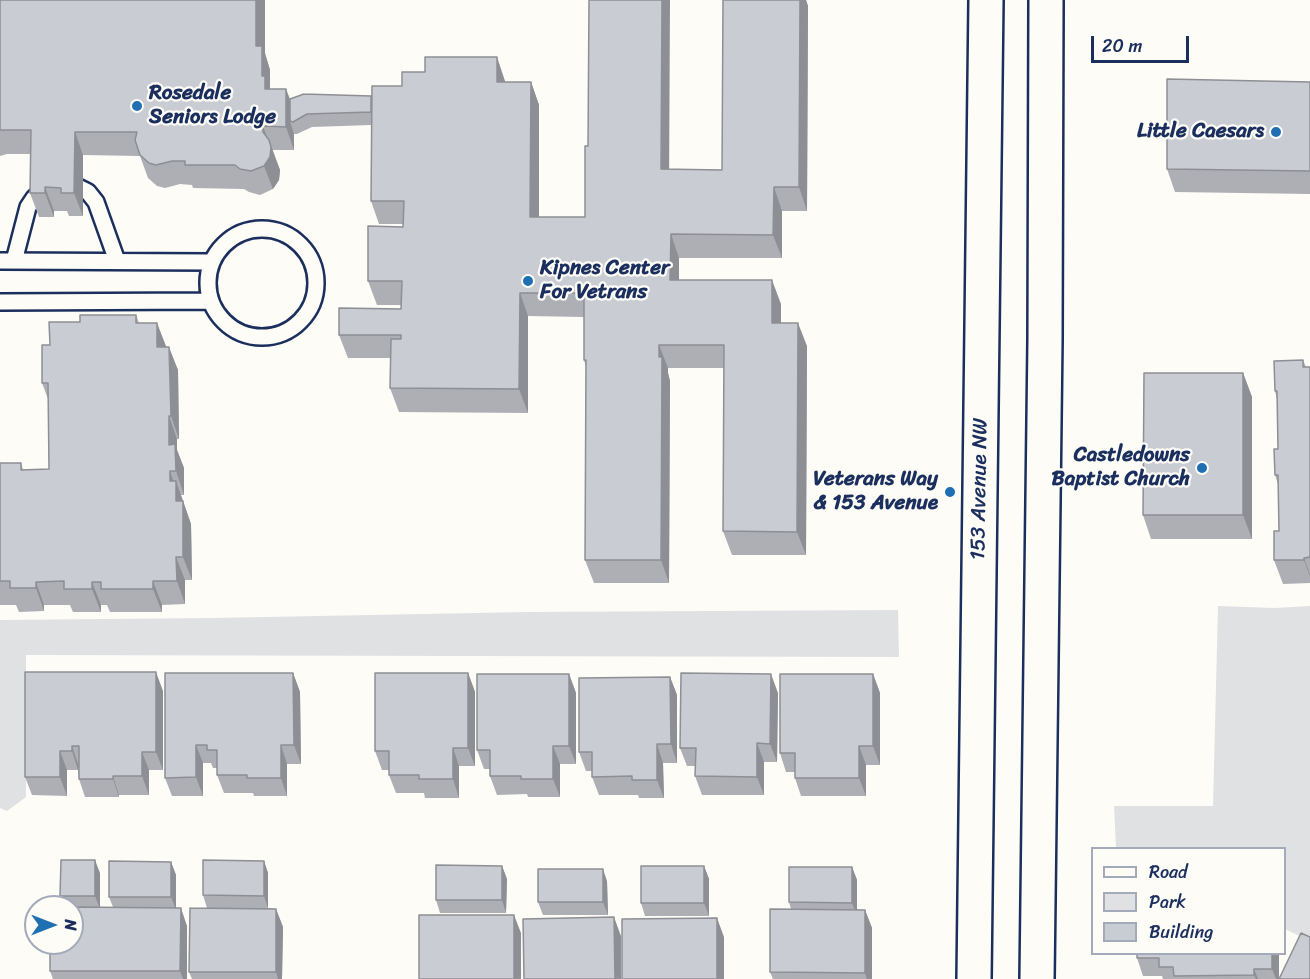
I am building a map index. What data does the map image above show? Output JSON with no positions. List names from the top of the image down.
{
  "streets": {
    "main road": ["153 Avenue NW"]
  },
  "places": [
    "Rosedale Seniors Lodge",
    "Little Caesars",
    "Kipnes Center For Vetrans",
    "Castledowns Baptist Church",
    "Veterans Way & 153 Avenue"
  ],
  "legend": ["Road", "Park", "Building"],
  "scale_bar": "20 m",
  "north": "right"
}
